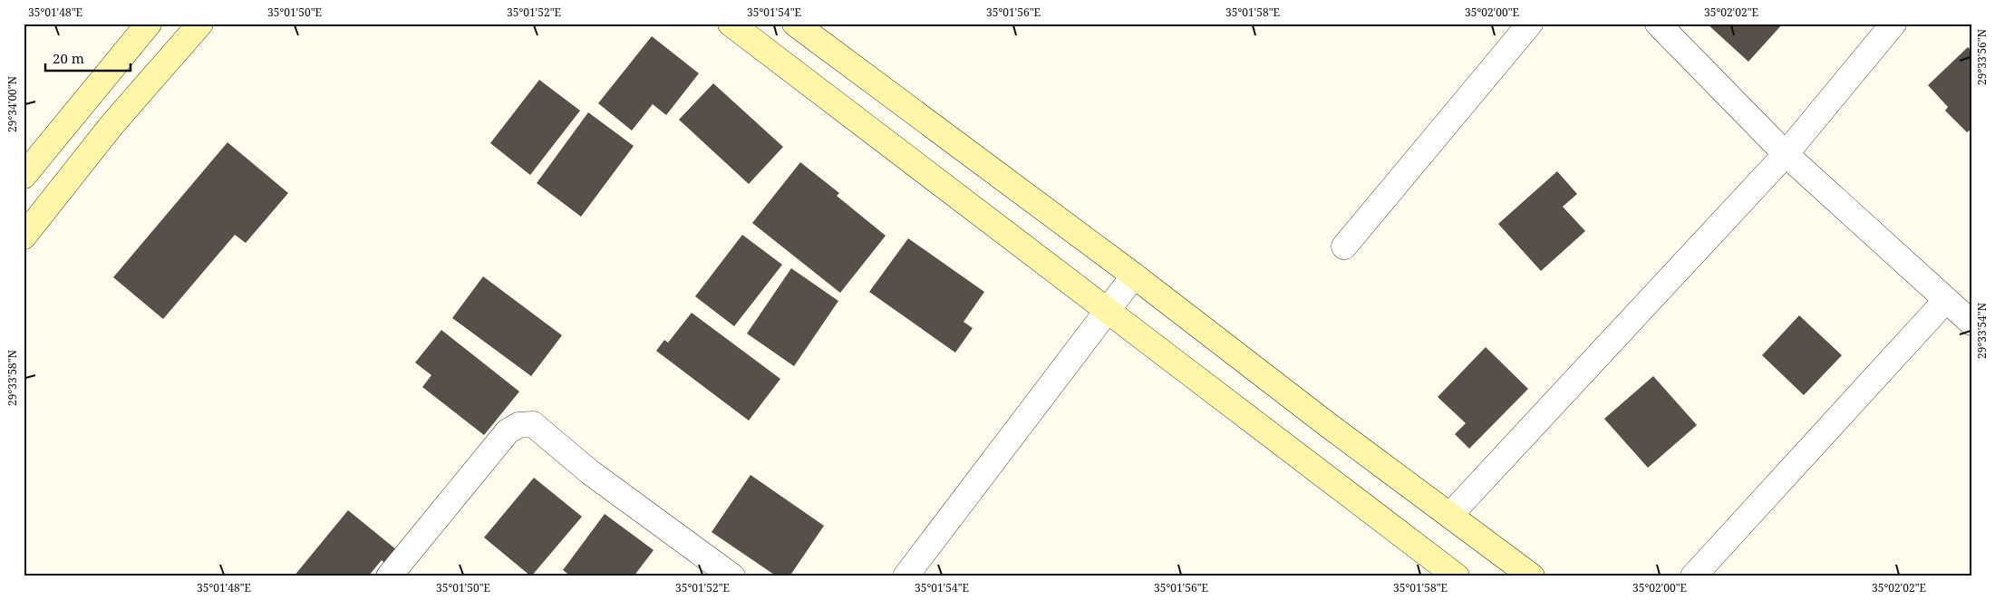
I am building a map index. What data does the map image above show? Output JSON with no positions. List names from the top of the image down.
{
  "scale_bar": "20 m",
  "coordinates": [
    "35°01'48\"E",
    "35°01'50\"E",
    "35°01'52\"E",
    "35°01'54\"E",
    "35°01'56\"E",
    "35°01'58\"E",
    "35°02'00\"E",
    "35°02'02\"E",
    "29°33'56\"N",
    "29°34'00\"N",
    "29°33'54\"N",
    "29°33'58\"N"
  ]
}
